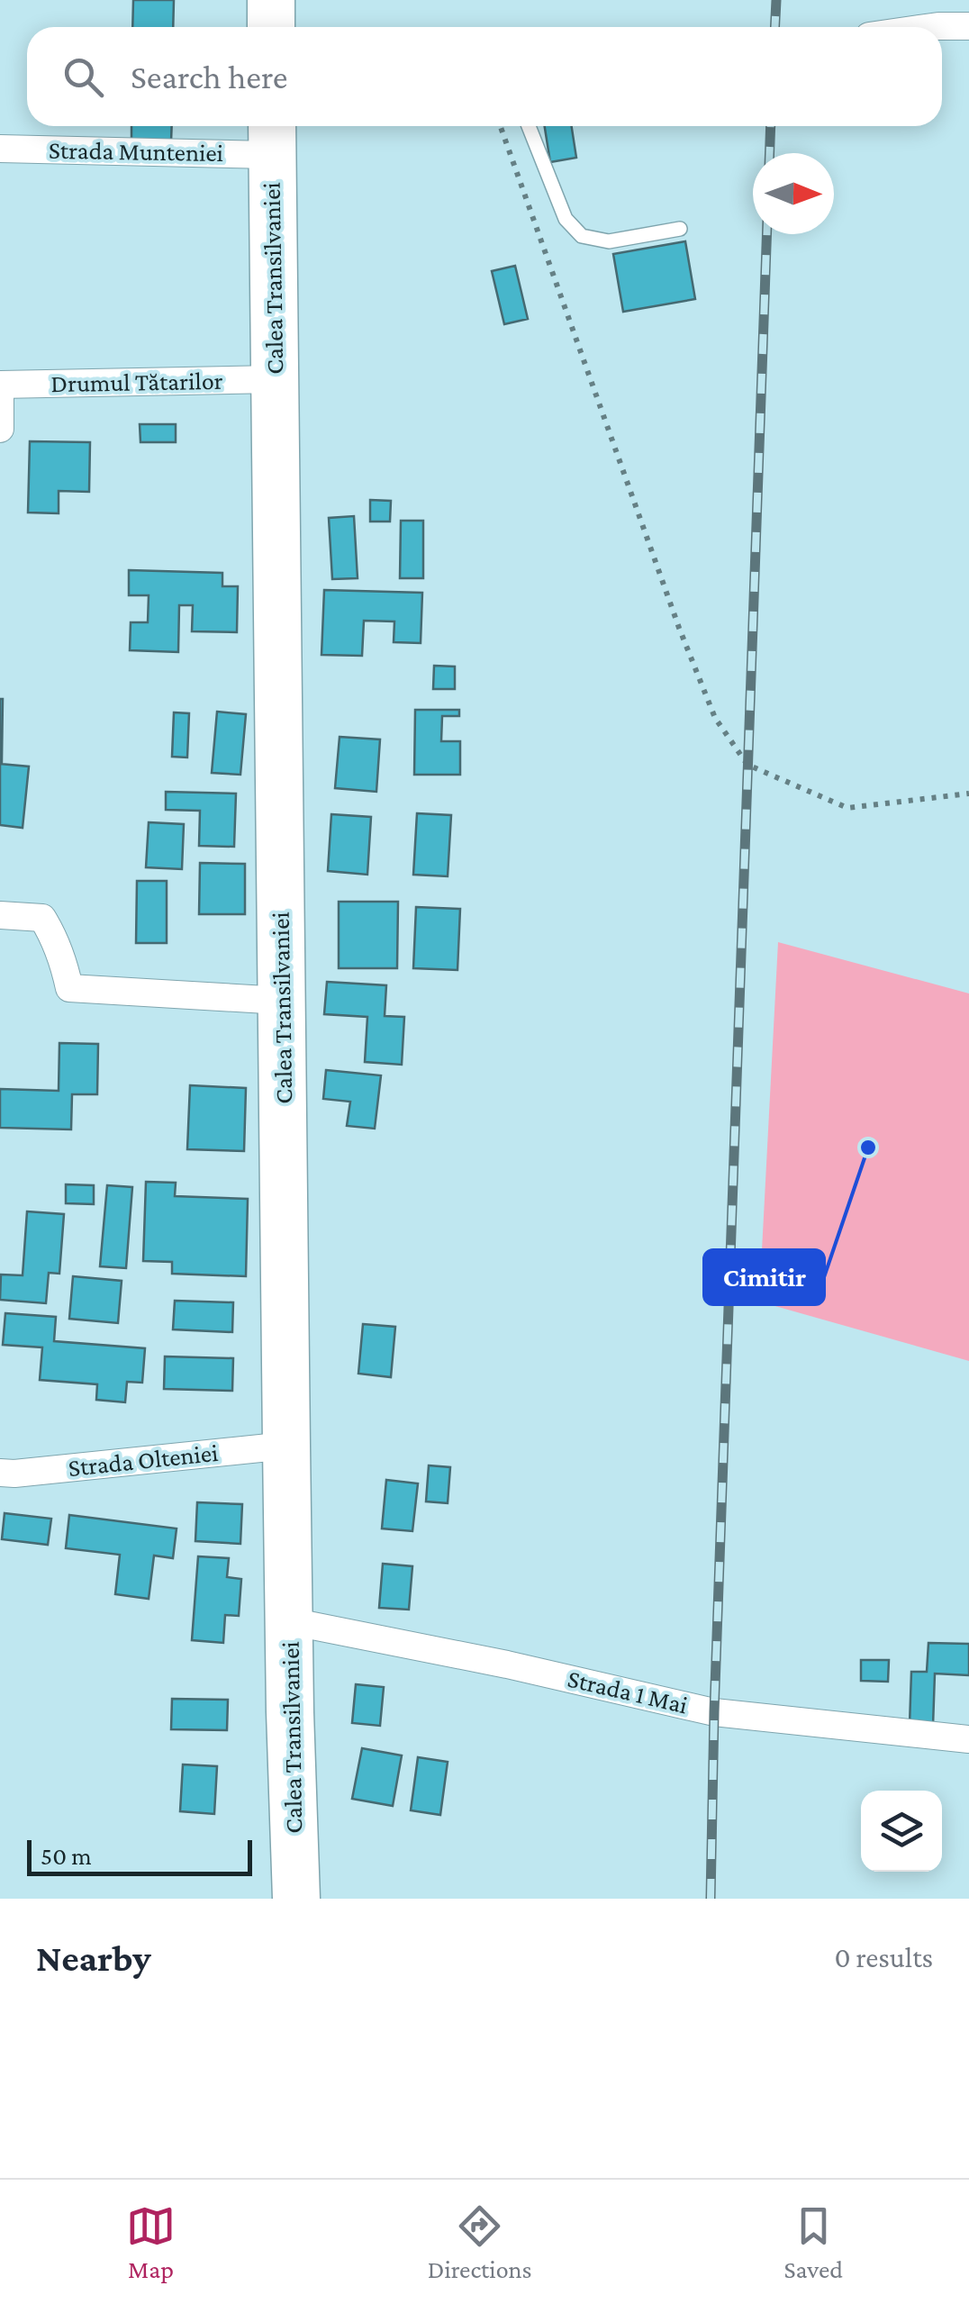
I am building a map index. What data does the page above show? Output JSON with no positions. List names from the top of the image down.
{
  "streets": {
    "highway": ["Calea Transilvaniei"],
    "street": [
      "Strada Munteniei",
      "Drumul Tătarilor",
      "Strada Olteniei",
      "Strada 1 Mai"
    ]
  },
  "crossings": [
    ["Strada Munteniei", "Calea Transilvaniei"],
    ["Calea Transilvaniei", "Drumul Tătarilor"],
    ["Calea Transilvaniei", "Strada Olteniei"],
    ["Calea Transilvaniei", "Strada 1 Mai"]
  ],
  "places": ["Cimitir"],
  "scale_bar": "50 m",
  "north": "right",
  "page": {
    "search": "Search here",
    "scale": "50 m",
    "heading": ["Nearby", "0 results"],
    "nav": ["Map", "Directions", "Saved"]
  }
}
